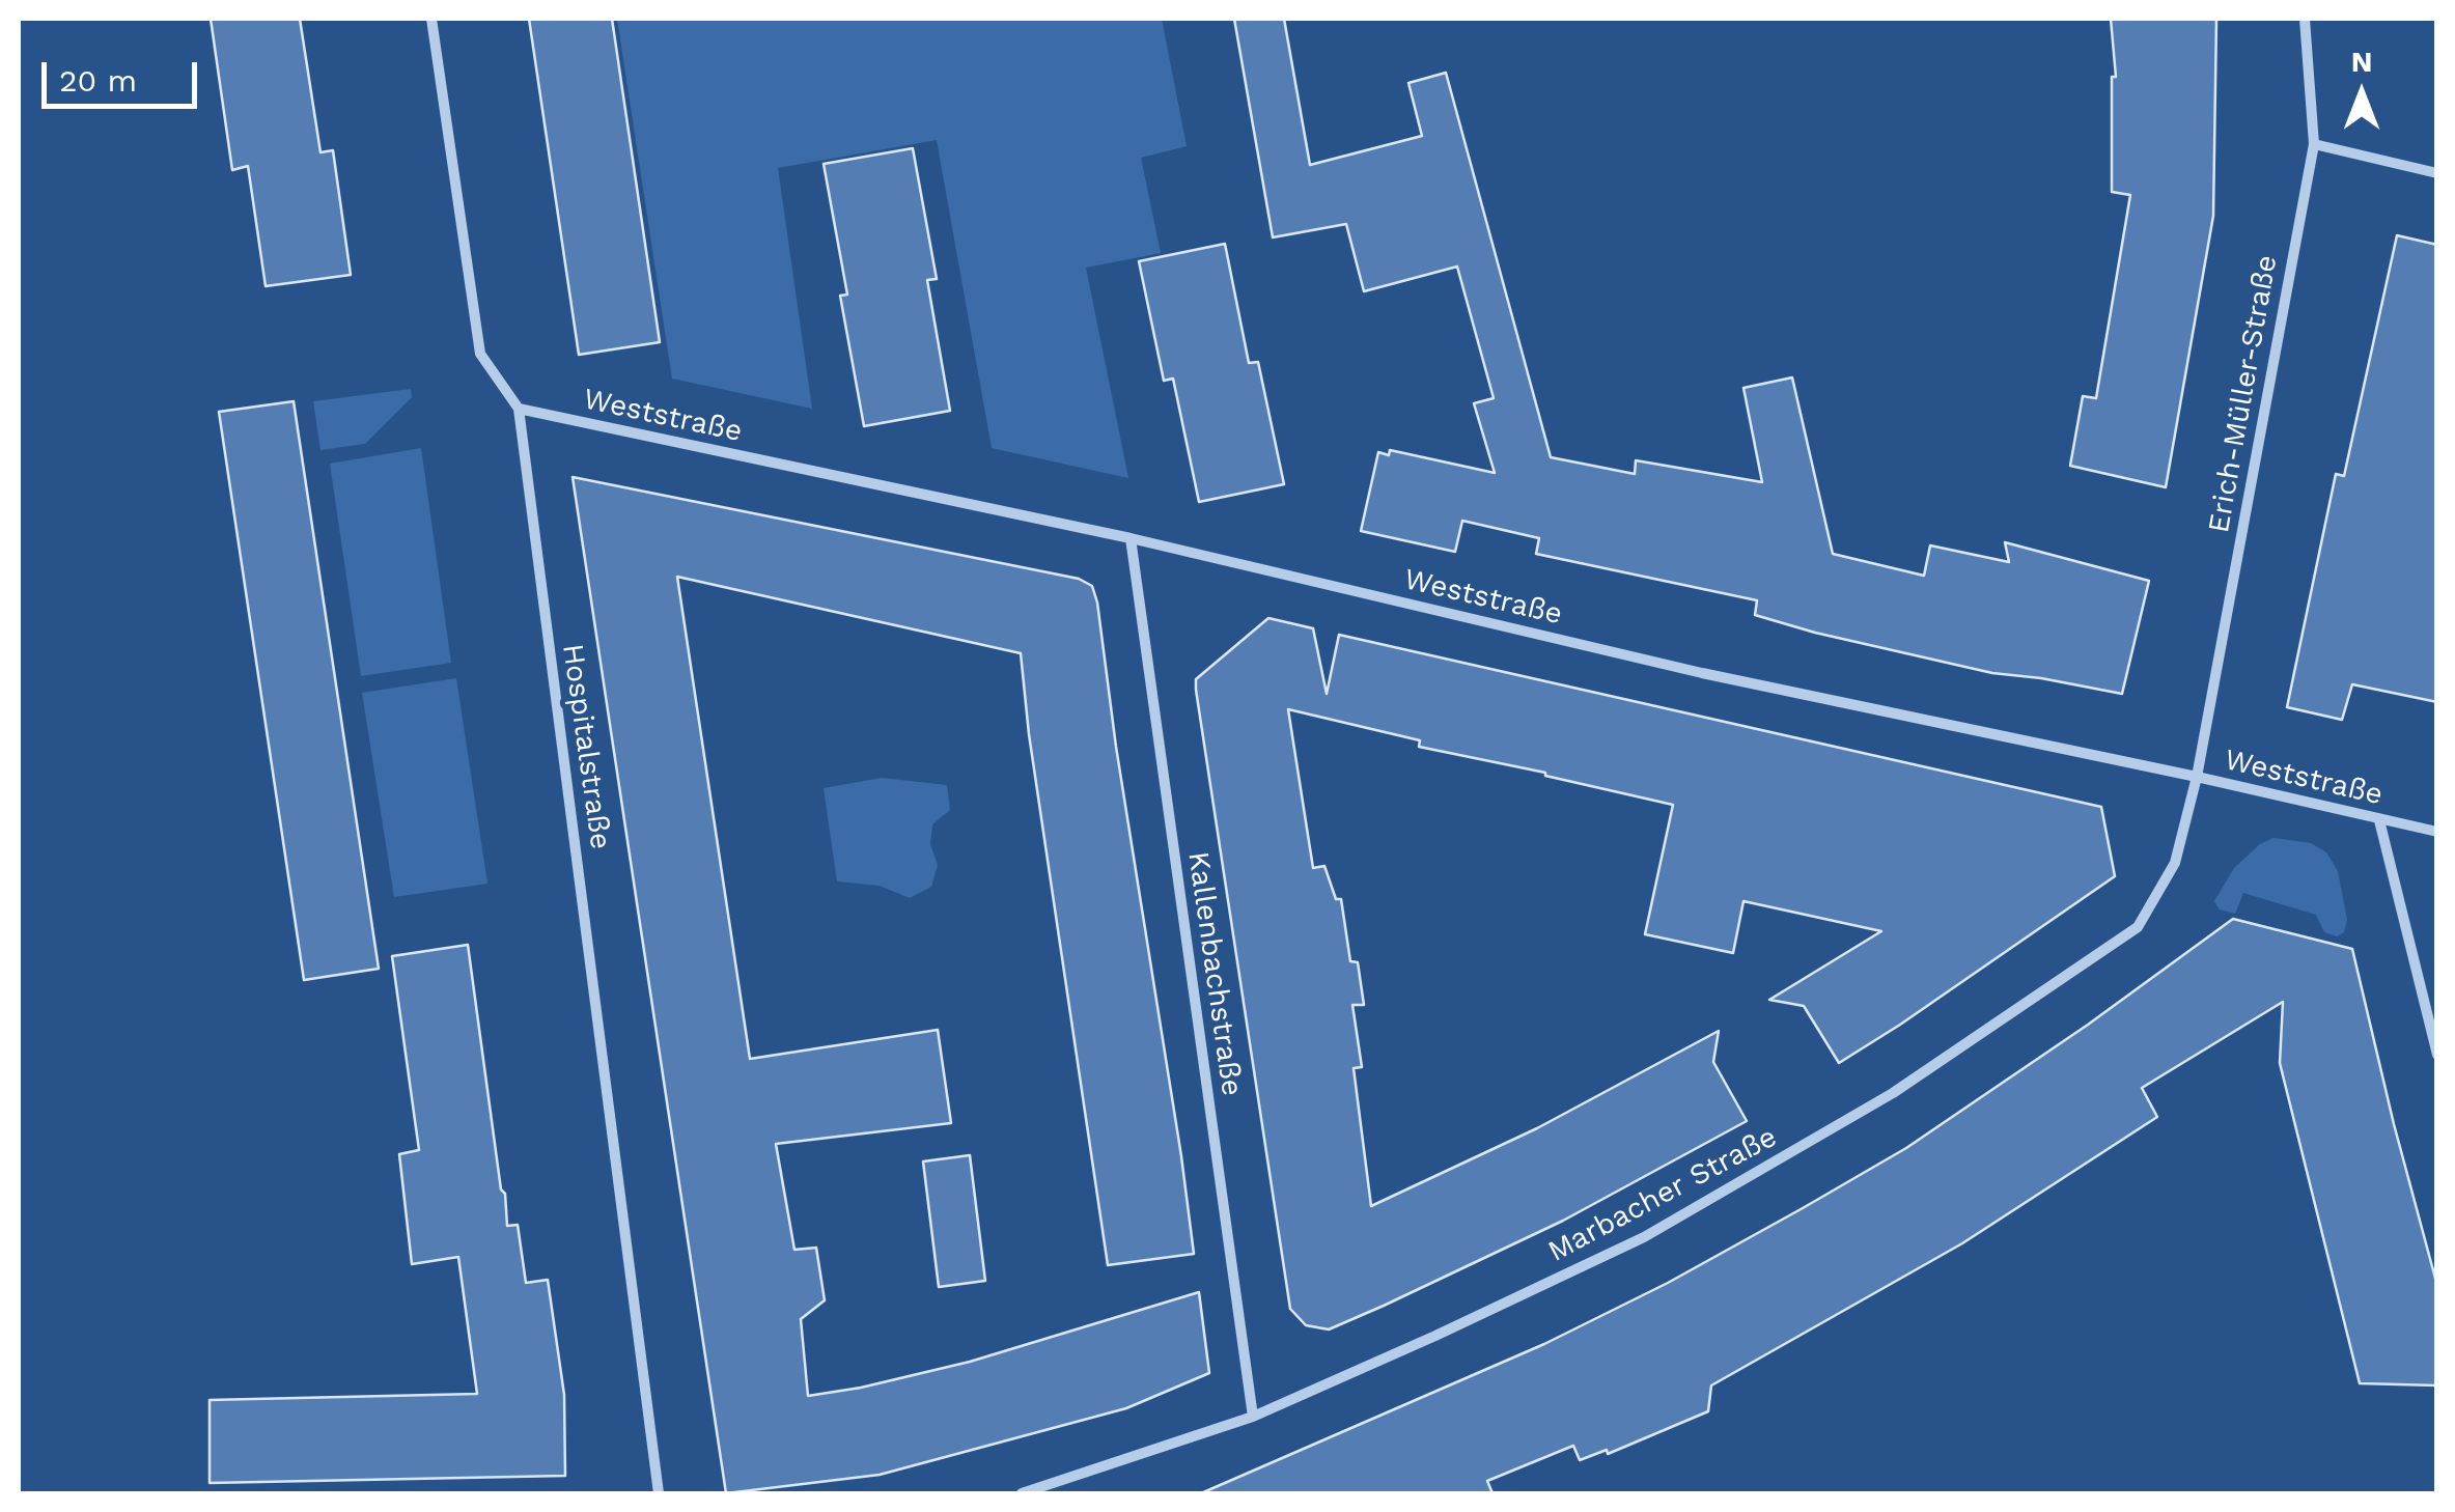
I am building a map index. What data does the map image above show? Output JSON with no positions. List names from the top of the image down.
{
  "streets": {
    "street": [
      "Erich-Müller-Straße",
      "Weststraße",
      "Hospitalstraße",
      "Kallenbachstraße",
      "Marbacher Straße"
    ]
  },
  "crossings": [
    ["Erich-Müller-Straße", "Weststraße"],
    ["Erich-Müller-Straße", "Marbacher Straße"],
    ["Weststraße", "Hospitalstraße"],
    ["Weststraße", "Kallenbachstraße"],
    ["Weststraße", "Marbacher Straße"],
    ["Kallenbachstraße", "Marbacher Straße"]
  ],
  "scale_bar": "20 m",
  "north": "top"
}
